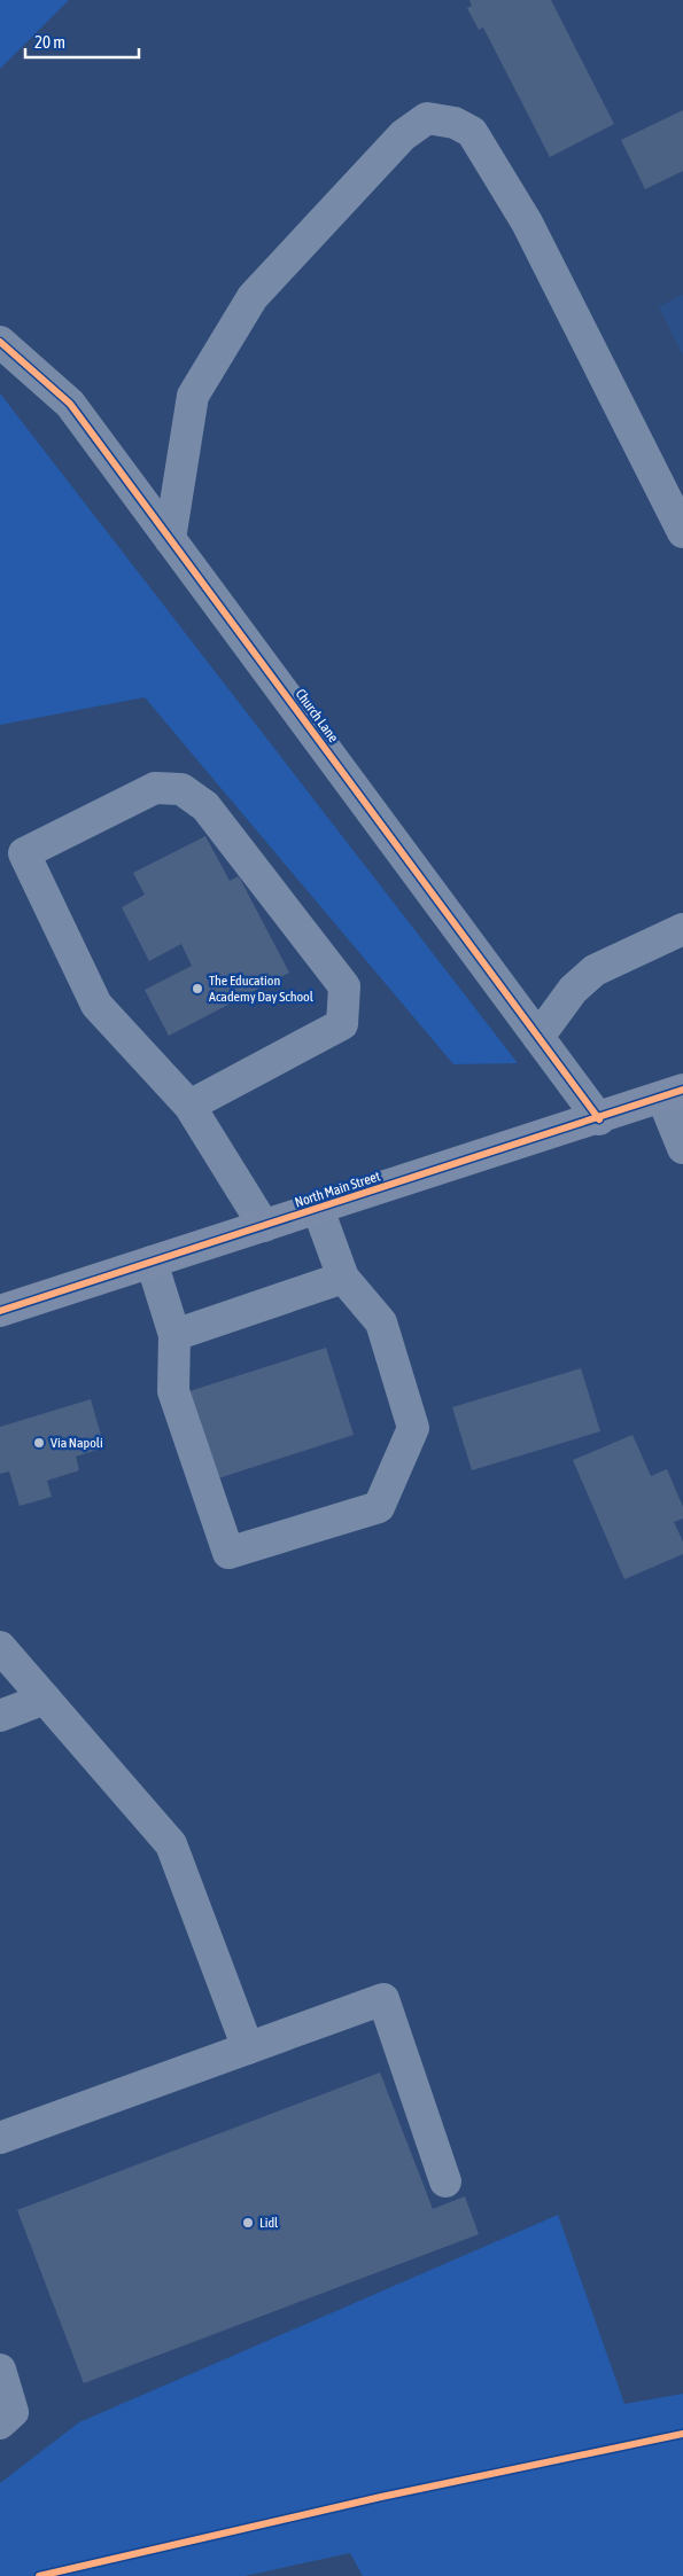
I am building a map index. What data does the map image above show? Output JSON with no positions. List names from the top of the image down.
{
  "streets": {
    "highway": ["North Main Street"],
    "street": ["Church Lane"]
  },
  "crossings": [
    ["Church Lane", "North Main Street"]
  ],
  "places": ["The Education Academy Day School", "Via Napoli", "Lidl"],
  "scale_bar": "20 m"
}
